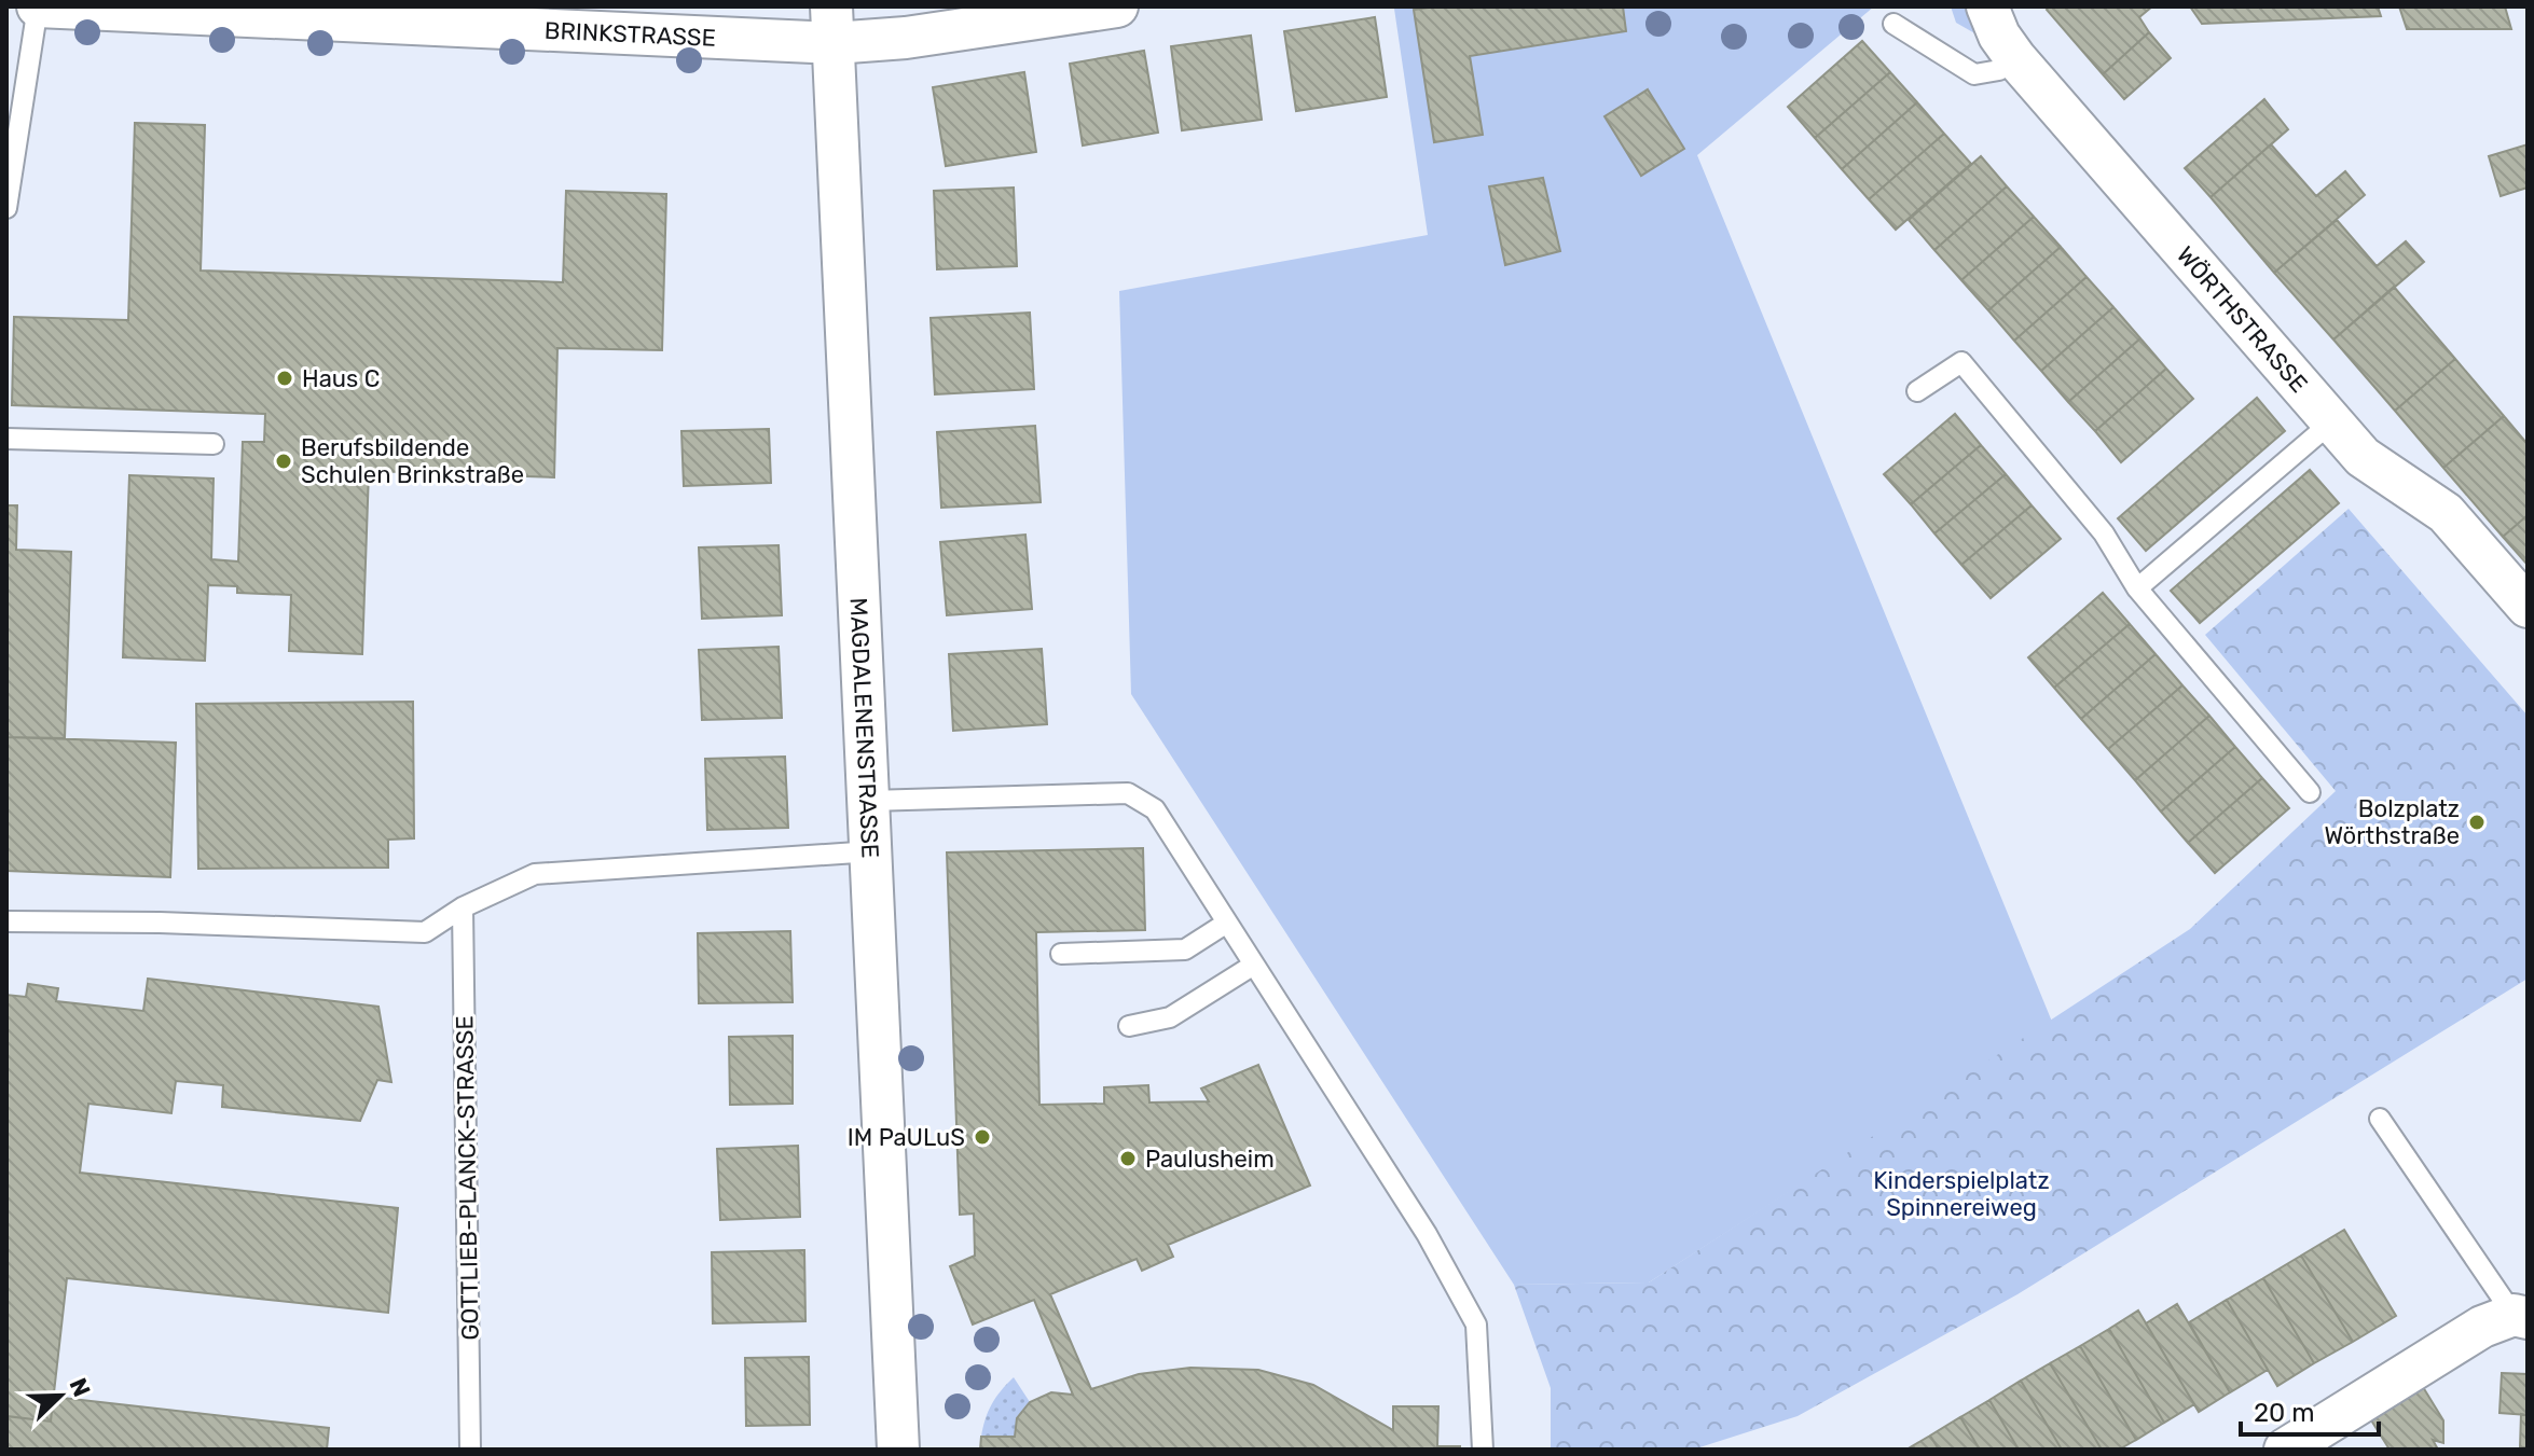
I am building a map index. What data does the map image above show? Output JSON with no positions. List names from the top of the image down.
{
  "streets": {
    "street": ["BRINKSTRASSE", "WÖRTHSTRASSE", "MAGDALENENSTRASSE"],
    "lane": ["GOTTLIEB-PLANCK-STRASSE"]
  },
  "crossings": [
    ["BRINKSTRASSE", "MAGDALENENSTRASSE"]
  ],
  "parks": ["Kinderspielplatz Spinnereiweg"],
  "places": [
    "Haus C",
    "Berufsbildende Schulen Brinkstraße",
    "Bolzplatz Wörthstraße",
    "IM PaULuS",
    "Paulusheim"
  ],
  "scale_bar": "20 m",
  "north": "top right"
}
